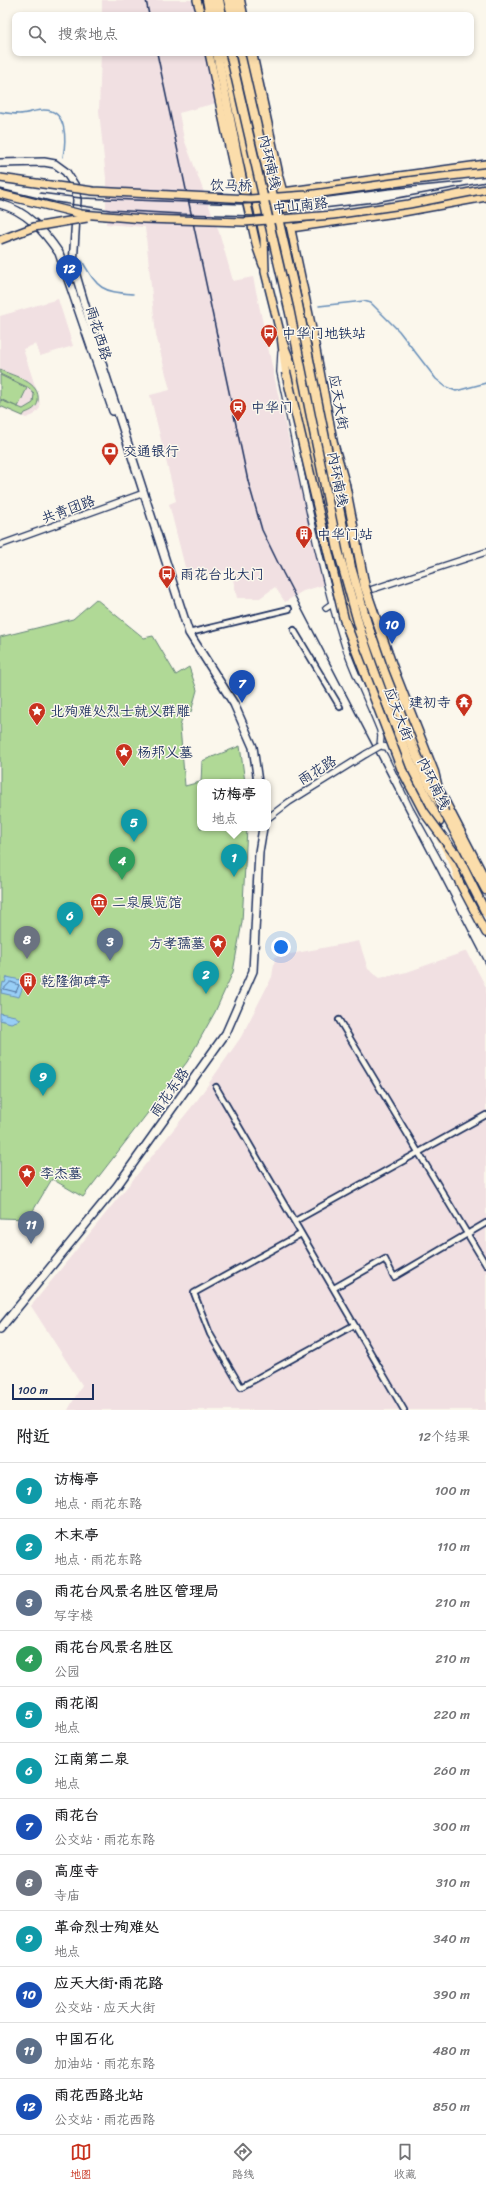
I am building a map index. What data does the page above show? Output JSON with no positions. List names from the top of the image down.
{
  "streets": {
    "highway": ["内环南线"],
    "main road": [
      "饮马桥",
      "中山南路",
      "雨花西路",
      "应天大街",
      "雨花东路"
    ],
    "street": ["共青团路", "雨花路"]
  },
  "crossings": [
    ["雨花西路", "共青团路"],
    ["应天大街", "雨花路"]
  ],
  "places": {
    "bus stop": ["中华门地铁站", "雨花台北大门"],
    "station": ["中华门"],
    "bank": ["交通银行"],
    "building": ["中华门站", "乾隆御碑亭"],
    "temple": ["建初寺"],
    "place": [
      "北殉难处烈士就义群雕",
      "杨邦乂墓",
      "方孝孺墓",
      "李杰墓"
    ],
    "museum": ["二泉展览馆"]
  },
  "scale_bar": "100 m",
  "page": {
    "search": "搜索地点",
    "pins": [
      "12",
      "10",
      "7",
      "5",
      "1",
      "4",
      "6",
      "8",
      "3",
      "2",
      "9",
      "11"
    ],
    "popup": ["访梅亭", "地点"],
    "scale": "100 m",
    "heading": ["附近", "12个结果"],
    "list": [
      {
        "mark": "1",
        "name": "访梅亭",
        "note": "地点 · 雨花东路",
        "value": "100 m"
      },
      {
        "mark": "2",
        "name": "木末亭",
        "note": "地点 · 雨花东路",
        "value": "110 m"
      },
      {
        "mark": "3",
        "name": "雨花台风景名胜区管理局",
        "note": "写字楼",
        "value": "210 m"
      },
      {
        "mark": "4",
        "name": "雨花台风景名胜区",
        "note": "公园",
        "value": "210 m"
      },
      {
        "mark": "5",
        "name": "雨花阁",
        "note": "地点",
        "value": "220 m"
      },
      {
        "mark": "6",
        "name": "江南第二泉",
        "note": "地点",
        "value": "260 m"
      },
      {
        "mark": "7",
        "name": "雨花台",
        "note": "公交站 · 雨花东路",
        "value": "300 m"
      },
      {
        "mark": "8",
        "name": "高座寺",
        "note": "寺庙",
        "value": "310 m"
      },
      {
        "mark": "9",
        "name": "革命烈士殉难处",
        "note": "地点",
        "value": "340 m"
      },
      {
        "mark": "10",
        "name": "应天大街·雨花路",
        "note": "公交站 · 应天大街",
        "value": "390 m"
      },
      {
        "mark": "11",
        "name": "中国石化",
        "note": "加油站 · 雨花东路",
        "value": "480 m"
      },
      {
        "mark": "12",
        "name": "雨花西路北站",
        "note": "公交站 · 雨花西路",
        "value": "850 m"
      }
    ],
    "nav": ["地图", "路线", "收藏"]
  }
}
